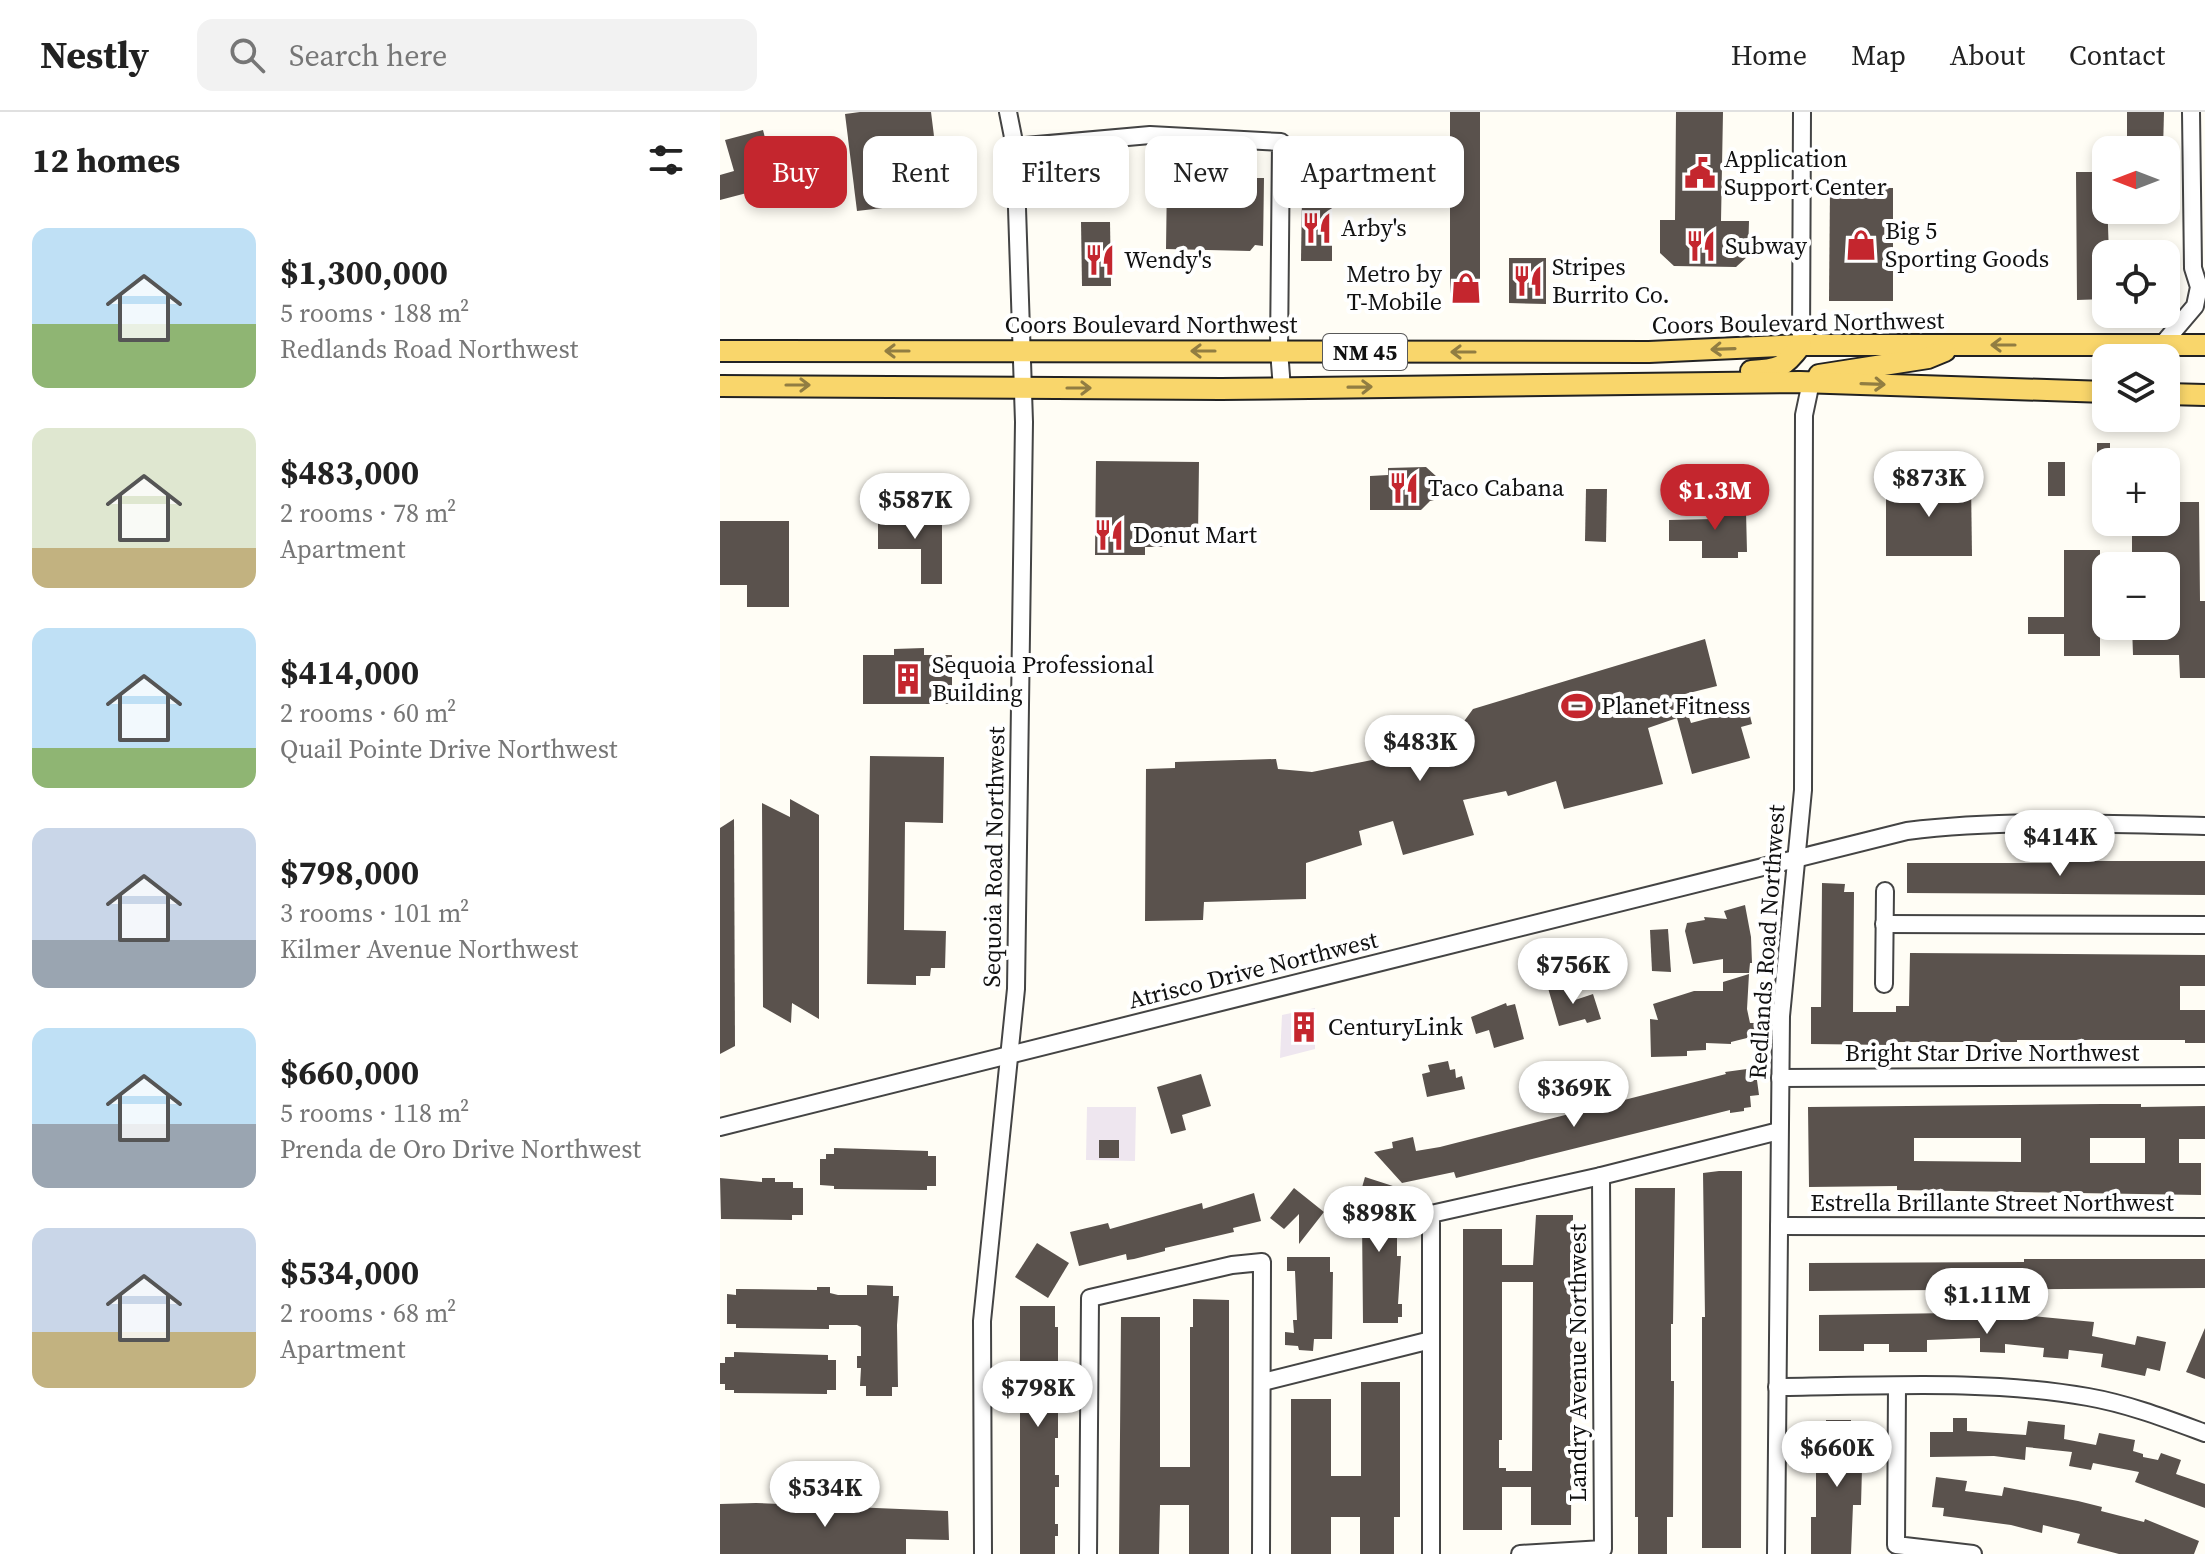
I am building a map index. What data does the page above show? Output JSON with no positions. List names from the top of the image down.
{
  "streets": {
    "main road": ["Coors Boulevard Northwest", "NM 45"],
    "street": [
      "Sequoia Road Northwest",
      "Redlands Road Northwest",
      "Atrisco Drive Northwest",
      "Bright Star Drive Northwest",
      "Estrella Brillante Street Northwest",
      "Landry Avenue Northwest"
    ]
  },
  "crossings": [
    ["Coors Boulevard Northwest", "Sequoia Road Northwest"],
    ["NM 45", "Sequoia Road Northwest"],
    ["NM 45", "Redlands Road Northwest"],
    ["Sequoia Road Northwest", "Atrisco Drive Northwest"],
    ["Redlands Road Northwest", "Atrisco Drive Northwest"],
    ["Redlands Road Northwest", "Bright Star Drive Northwest"],
    ["Redlands Road Northwest", "Estrella Brillante Street Northwest"]
  ],
  "places": {
    "public building": ["Application Support Center"],
    "restaurant": [
      "Arby's",
      "Subway",
      "Wendy's",
      "Stripes Burrito Co.",
      "Taco Cabana",
      "Donut Mart"
    ],
    "shop": ["Big 5 Sporting Goods", "Metro by T-Mobile"],
    "building": ["Sequoia Professional Building", "CenturyLink"],
    "sports": ["Planet Fitness"]
  },
  "north": "left",
  "page": {
    "header": "Nestly",
    "search": "Search here",
    "nav": [
      "Home",
      "Map",
      "About",
      "Contact"
    ],
    "heading": "12 homes",
    "map_buttons": ["+", "−"],
    "chip": [
      "Buy",
      "Rent",
      "Filters",
      "New",
      "Apartment"
    ],
    "list": [
      {
        "name": "$1,300,000",
        "note": "5 rooms · 188 m² · Redlands Road Northwest"
      },
      {
        "name": "$483,000",
        "note": "2 rooms · 78 m² · Apartment"
      },
      {
        "name": "$414,000",
        "note": "2 rooms · 60 m² · Quail Pointe Drive Northwest"
      },
      {
        "name": "$798,000",
        "note": "3 rooms · 101 m² · Kilmer Avenue Northwest"
      },
      {
        "name": "$660,000",
        "note": "5 rooms · 118 m² · Prenda de Oro Drive Northwest"
      },
      {
        "name": "$534,000",
        "note": "2 rooms · 68 m² · Apartment"
      }
    ],
    "price": [
      "$873K",
      "$1.3M",
      "$587K",
      "$483K",
      "$414K",
      "$756K",
      "$369K",
      "$898K",
      "$1.11M",
      "$798K",
      "$660K",
      "$534K"
    ]
  }
}
